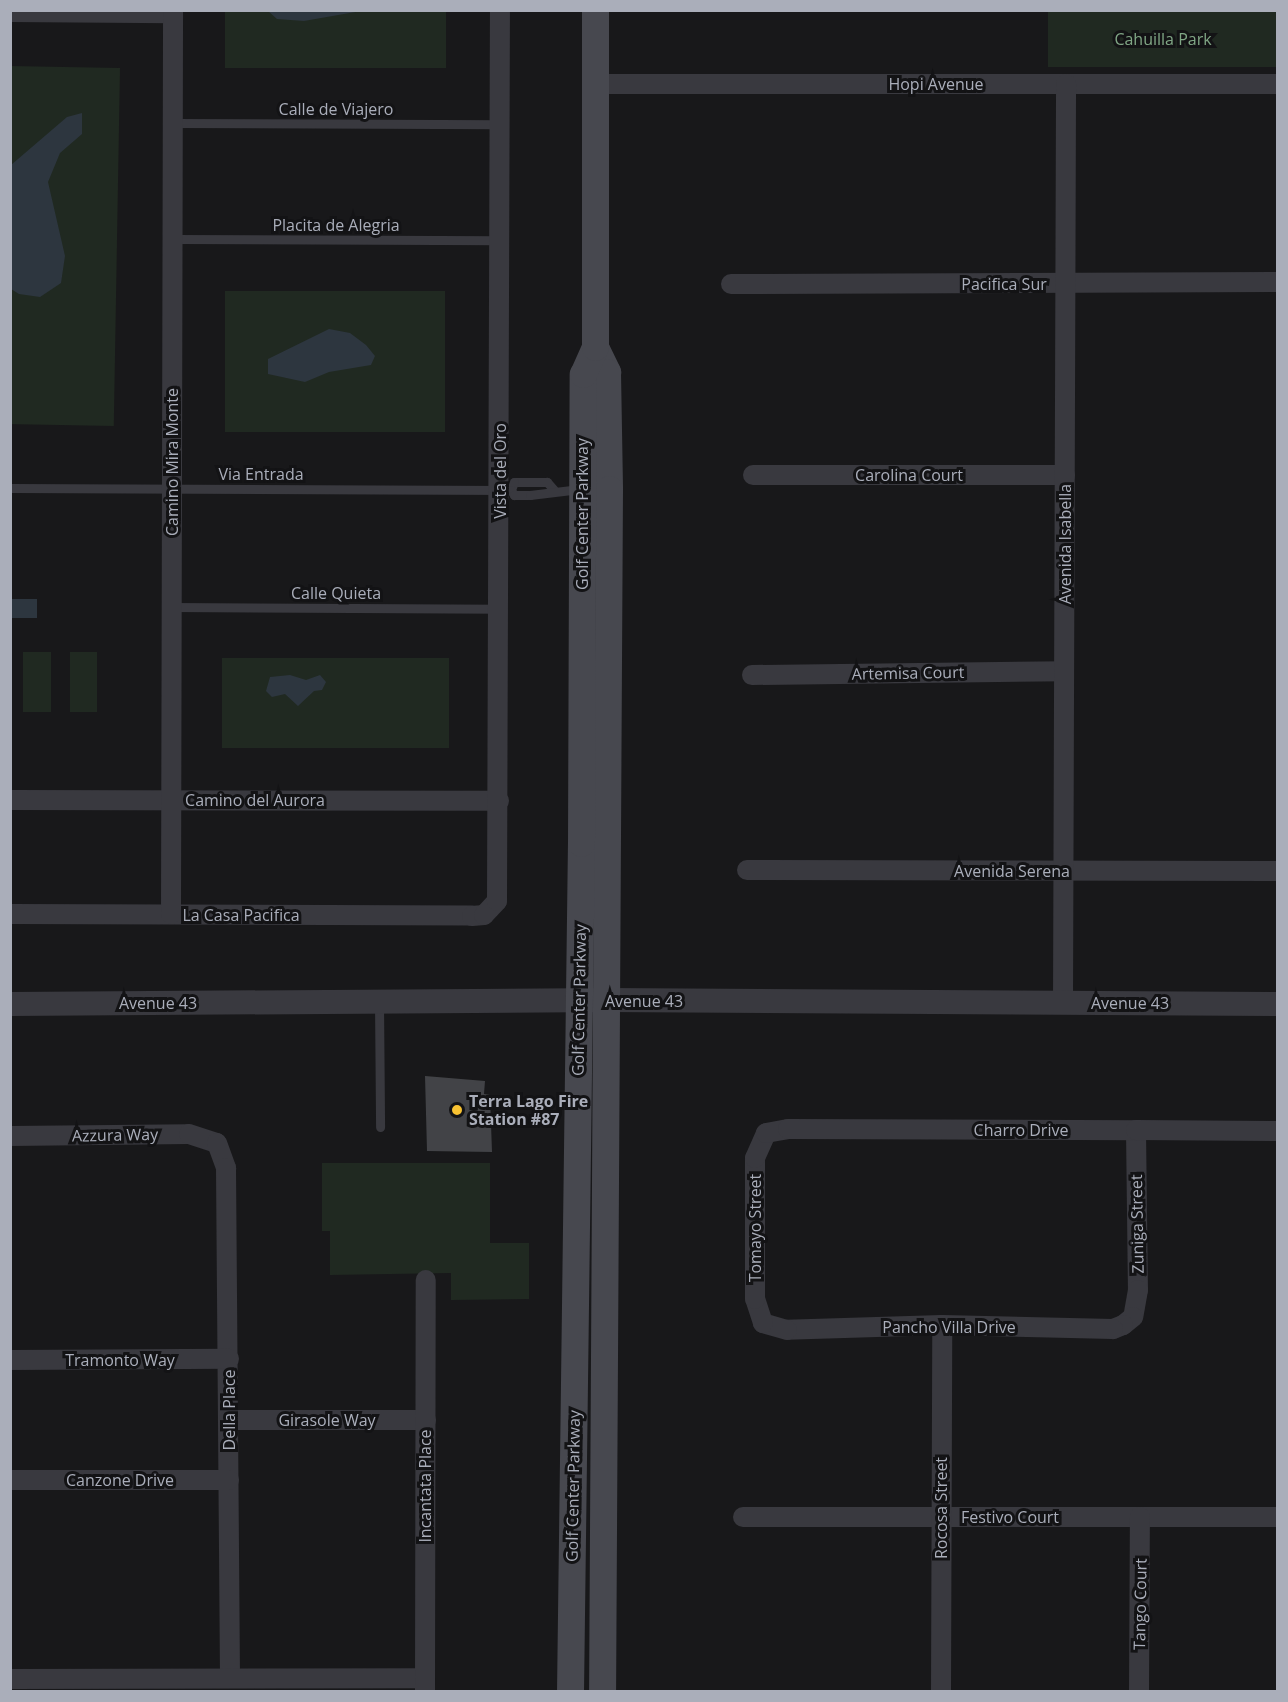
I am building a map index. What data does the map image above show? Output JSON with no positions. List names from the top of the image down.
{
  "streets": {
    "main road": ["Golf Center Parkway"],
    "street": [
      "Hopi Avenue",
      "Pacifica Sur",
      "Camino Mira Monte",
      "Vista del Oro",
      "Carolina Court",
      "Avenida Isabella",
      "Artemisa Court",
      "Camino del Aurora",
      "Avenida Serena",
      "La Casa Pacifica",
      "Avenue 43",
      "Charro Drive",
      "Azzura Way",
      "Zuniga Street",
      "Tomayo Street",
      "Pancho Villa Drive",
      "Tramonto Way",
      "Della Place",
      "Girasole Way",
      "Canzone Drive",
      "Incantata Place",
      "Rocosa Street",
      "Festivo Court",
      "Tango Court"
    ],
    "lane": [
      "Calle de Viajero",
      "Placita de Alegria",
      "Via Entrada",
      "Calle Quieta"
    ]
  },
  "crossings": [
    ["Hopi Avenue", "Golf Center Parkway"],
    ["Hopi Avenue", "Avenida Isabella"],
    ["Calle de Viajero", "Camino Mira Monte"],
    ["Calle de Viajero", "Vista del Oro"],
    ["Placita de Alegria", "Camino Mira Monte"],
    ["Placita de Alegria", "Vista del Oro"],
    ["Pacifica Sur", "Avenida Isabella"],
    ["Camino Mira Monte", "Via Entrada"],
    ["Camino Mira Monte", "Calle Quieta"],
    ["Camino Mira Monte", "Camino del Aurora"],
    ["Camino Mira Monte", "La Casa Pacifica"],
    ["Vista del Oro", "Via Entrada"],
    ["Vista del Oro", "Calle Quieta"],
    ["Vista del Oro", "Camino del Aurora"],
    ["Vista del Oro", "La Casa Pacifica"],
    ["Via Entrada", "Golf Center Parkway"],
    ["Carolina Court", "Avenida Isabella"],
    ["Golf Center Parkway", "Avenue 43"],
    ["Avenida Isabella", "Artemisa Court"],
    ["Avenida Isabella", "Avenida Serena"],
    ["Avenida Isabella", "Avenue 43"],
    ["Charro Drive", "Zuniga Street"],
    ["Charro Drive", "Tomayo Street"],
    ["Azzura Way", "Della Place"],
    ["Zuniga Street", "Pancho Villa Drive"],
    ["Tomayo Street", "Pancho Villa Drive"],
    ["Pancho Villa Drive", "Rocosa Street"],
    ["Tramonto Way", "Della Place"],
    ["Della Place", "Girasole Way"],
    ["Della Place", "Canzone Drive"],
    ["Girasole Way", "Incantata Place"],
    ["Rocosa Street", "Festivo Court"],
    ["Festivo Court", "Tango Court"]
  ],
  "parks": ["Cahuilla Park"],
  "places": ["Terra Lago Fire Station #87"]
}
